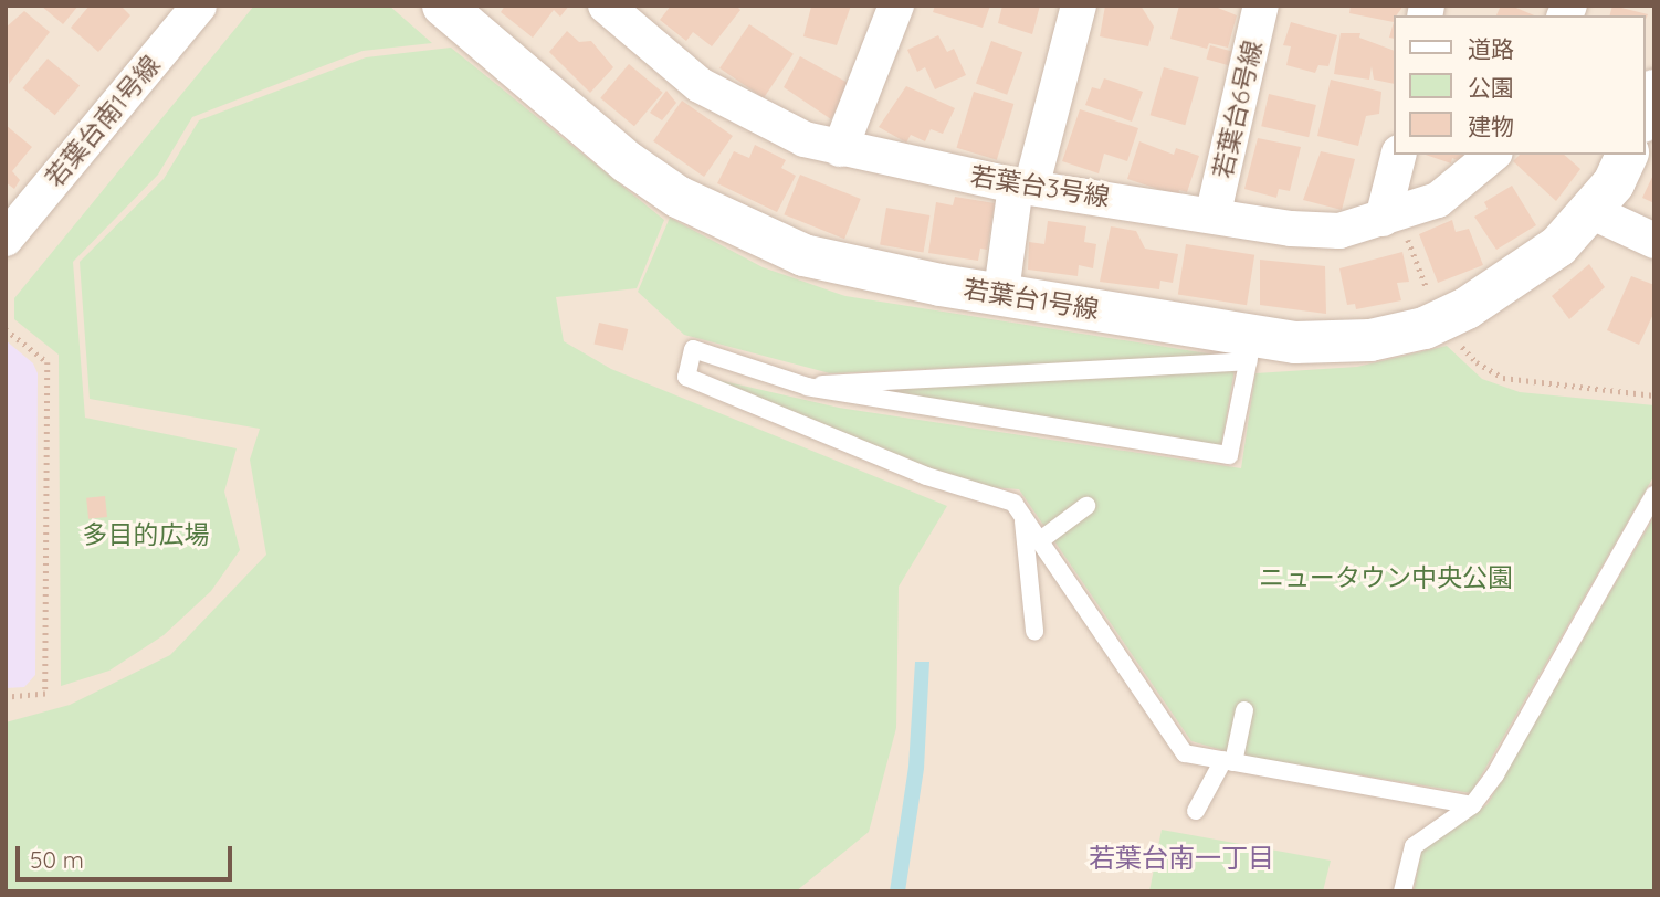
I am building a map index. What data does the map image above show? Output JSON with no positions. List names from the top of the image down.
{
  "streets": {
    "street": [
      "若葉台6号線",
      "若葉台南1号線",
      "若葉台3号線",
      "若葉台1号線"
    ]
  },
  "crossings": [
    ["若葉台6号線", "若葉台3号線"]
  ],
  "districts": ["若葉台南一丁目"],
  "parks": ["多目的広場", "ニュータウン中央公園"],
  "legend": ["道路", "公園", "建物"],
  "scale_bar": "50 m"
}
